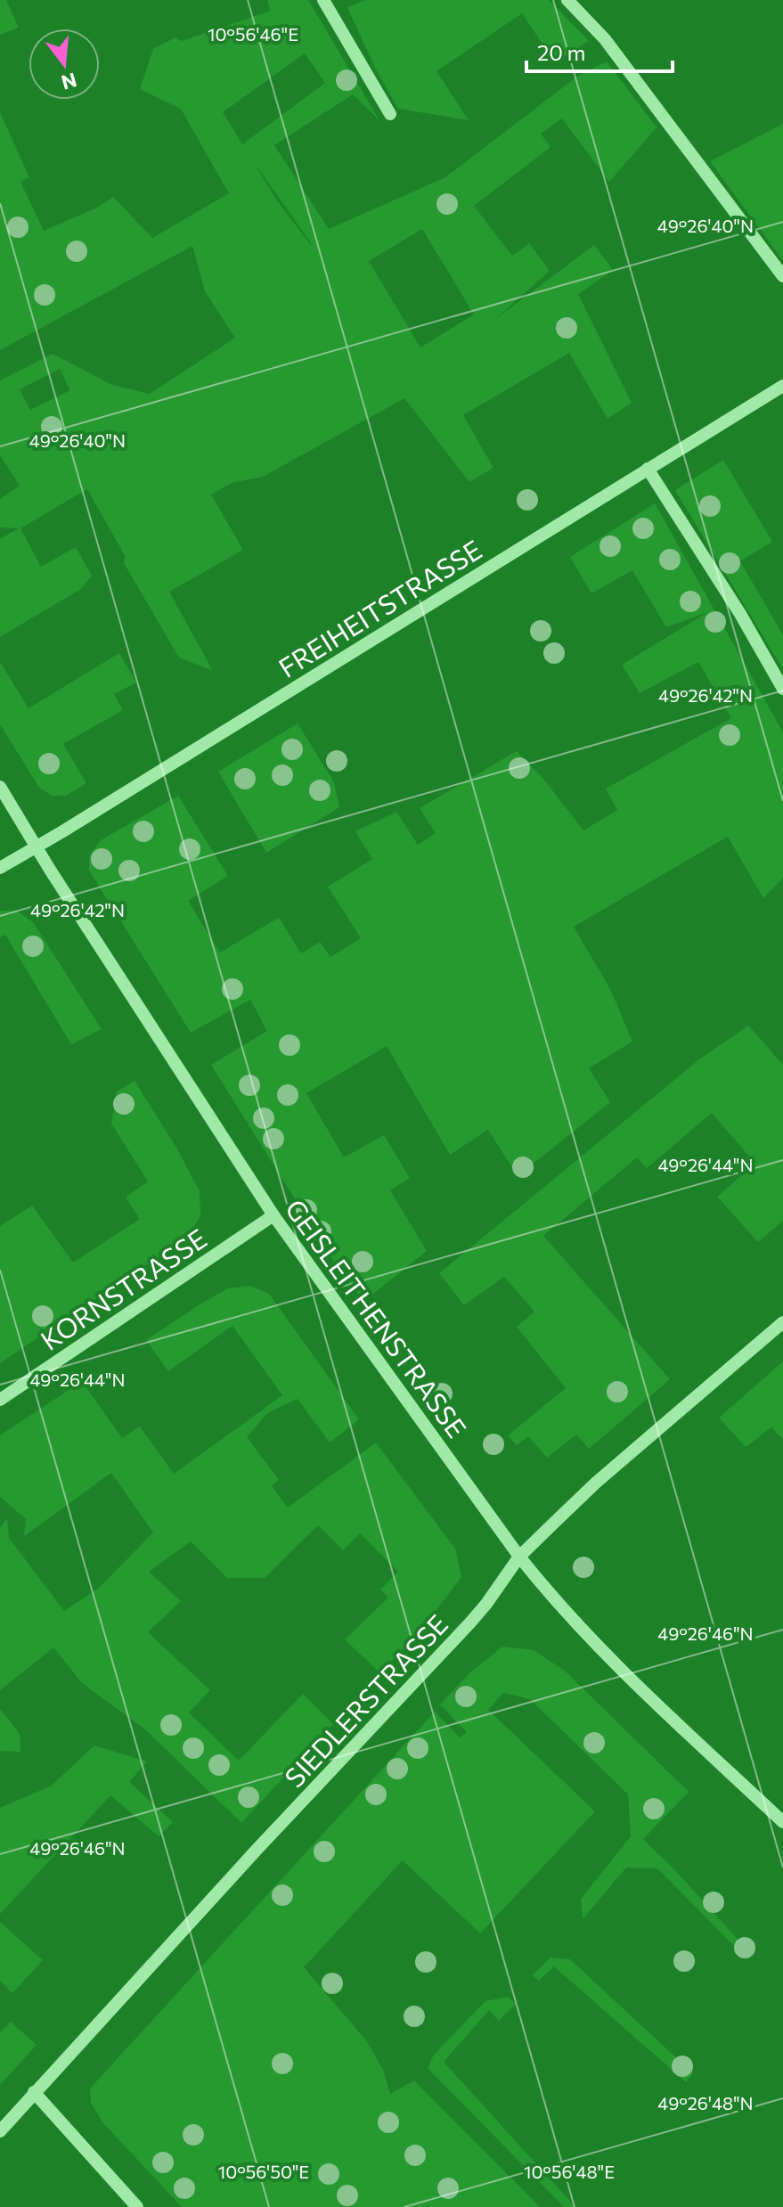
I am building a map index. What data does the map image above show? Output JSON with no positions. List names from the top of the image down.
{
  "streets": {
    "street": [
      "FREIHEITSTRASSE",
      "KORNSTRASSE",
      "GEISLEITHENSTRASSE",
      "SIEDLERSTRASSE"
    ]
  },
  "crossings": [
    ["FREIHEITSTRASSE", "GEISLEITHENSTRASSE"],
    ["KORNSTRASSE", "GEISLEITHENSTRASSE"],
    ["GEISLEITHENSTRASSE", "SIEDLERSTRASSE"]
  ],
  "scale_bar": "20 m",
  "north": "bottom",
  "coordinates": [
    "10°56'46\"E",
    "49°26'40\"N",
    "49°26'42\"N",
    "49°26'44\"N",
    "49°26'46\"N",
    "49°26'48\"N",
    "10°56'50\"E",
    "10°56'48\"E"
  ]
}
